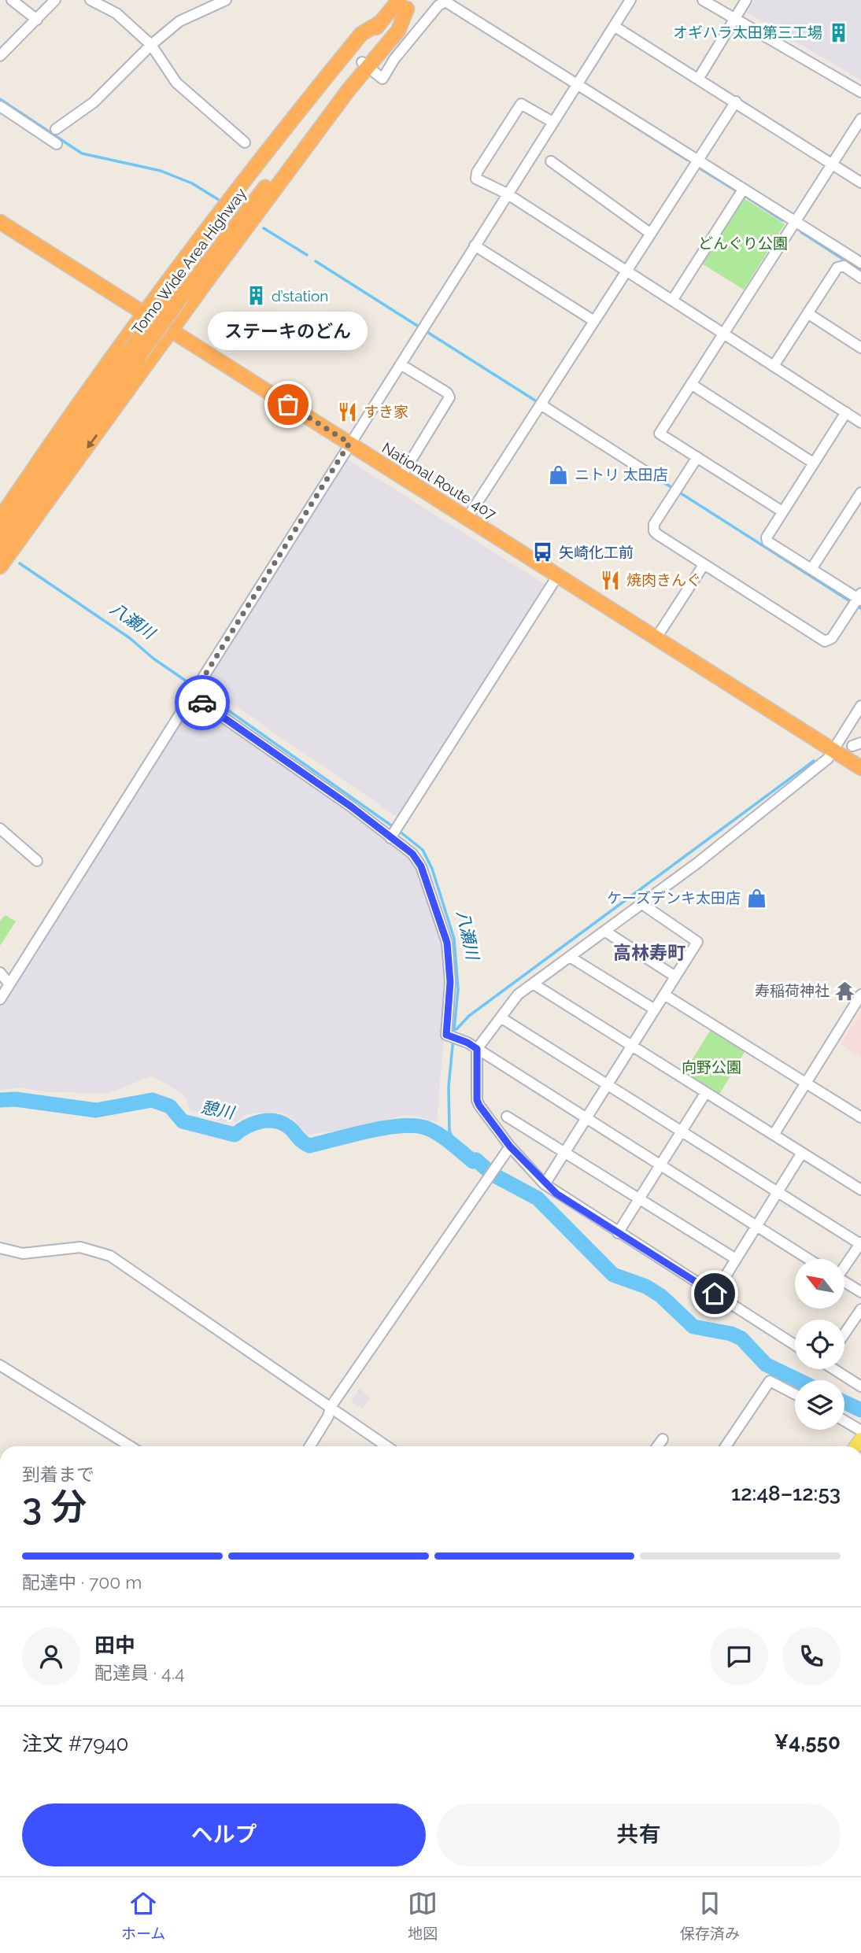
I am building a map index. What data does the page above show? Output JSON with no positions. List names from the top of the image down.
{
  "streets": {
    "highway": ["Tomo Wide Area Highway", "National Route 407"]
  },
  "districts": ["高林寿町"],
  "water": ["八瀬川", "憩川"],
  "parks": ["どんぐり公園", "向野公園"],
  "places": {
    "building": ["オギハラ太田第三工場", "d’station"],
    "other": ["ステーキのどん"],
    "restaurant": ["すき家", "焼肉きんぐ"],
    "shop": ["ニトリ 太田店", "ケーズデンキ太田店"],
    "bus stop": ["矢崎化工前"],
    "temple": ["寿稲荷神社"]
  },
  "north": "top left",
  "page": {
    "bubble": "ステーキのどん",
    "heading": ["3 分", "到着まで", "12:48–12:53"],
    "panel": [
      "田中",
      "配達員 · 4.4",
      "注文 #7940",
      "¥4,550"
    ],
    "bar": "配達中 · 700 m",
    "buttons": ["ヘルプ", "共有"],
    "tabs": ["ホーム", "地図", "保存済み"]
  }
}
